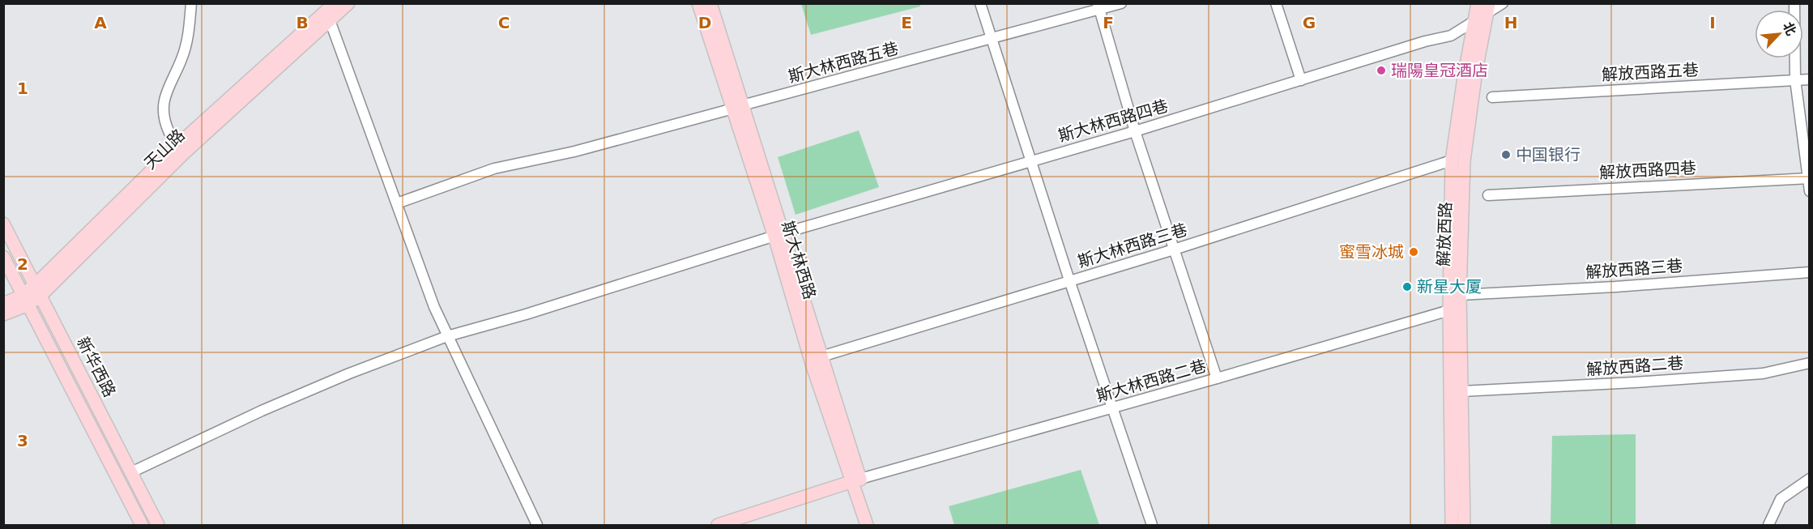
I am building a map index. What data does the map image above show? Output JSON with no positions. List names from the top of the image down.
{
  "streets": {
    "main road": [
      "天山路",
      "解放西路",
      "斯大林西路",
      "新华西路"
    ],
    "street": [
      "斯大林西路五巷",
      "解放西路五巷",
      "斯大林西路四巷",
      "解放西路四巷",
      "斯大林西路三巷",
      "解放西路三巷",
      "解放西路二巷",
      "斯大林西路二巷"
    ]
  },
  "crossings": [
    ["斯大林西路五巷", "斯大林西路"],
    ["斯大林西路四巷", "解放西路"],
    ["斯大林西路四巷", "斯大林西路"],
    ["斯大林西路四巷", "新华西路"],
    ["天山路", "新华西路"],
    ["解放西路", "斯大林西路三巷"],
    ["解放西路", "解放西路三巷"],
    ["解放西路", "解放西路二巷"],
    ["解放西路", "斯大林西路二巷"],
    ["斯大林西路三巷", "斯大林西路"],
    ["斯大林西路", "斯大林西路二巷"]
  ],
  "places": [
    "瑞陽皇冠酒店",
    "中国银行",
    "蜜雪冰城",
    "新星大厦"
  ],
  "north": "top right",
  "grid": {
    "columns": [
      "A",
      "B",
      "C",
      "D",
      "E",
      "F",
      "G",
      "H",
      "I"
    ],
    "rows": ["1", "2", "3"]
  }
}
